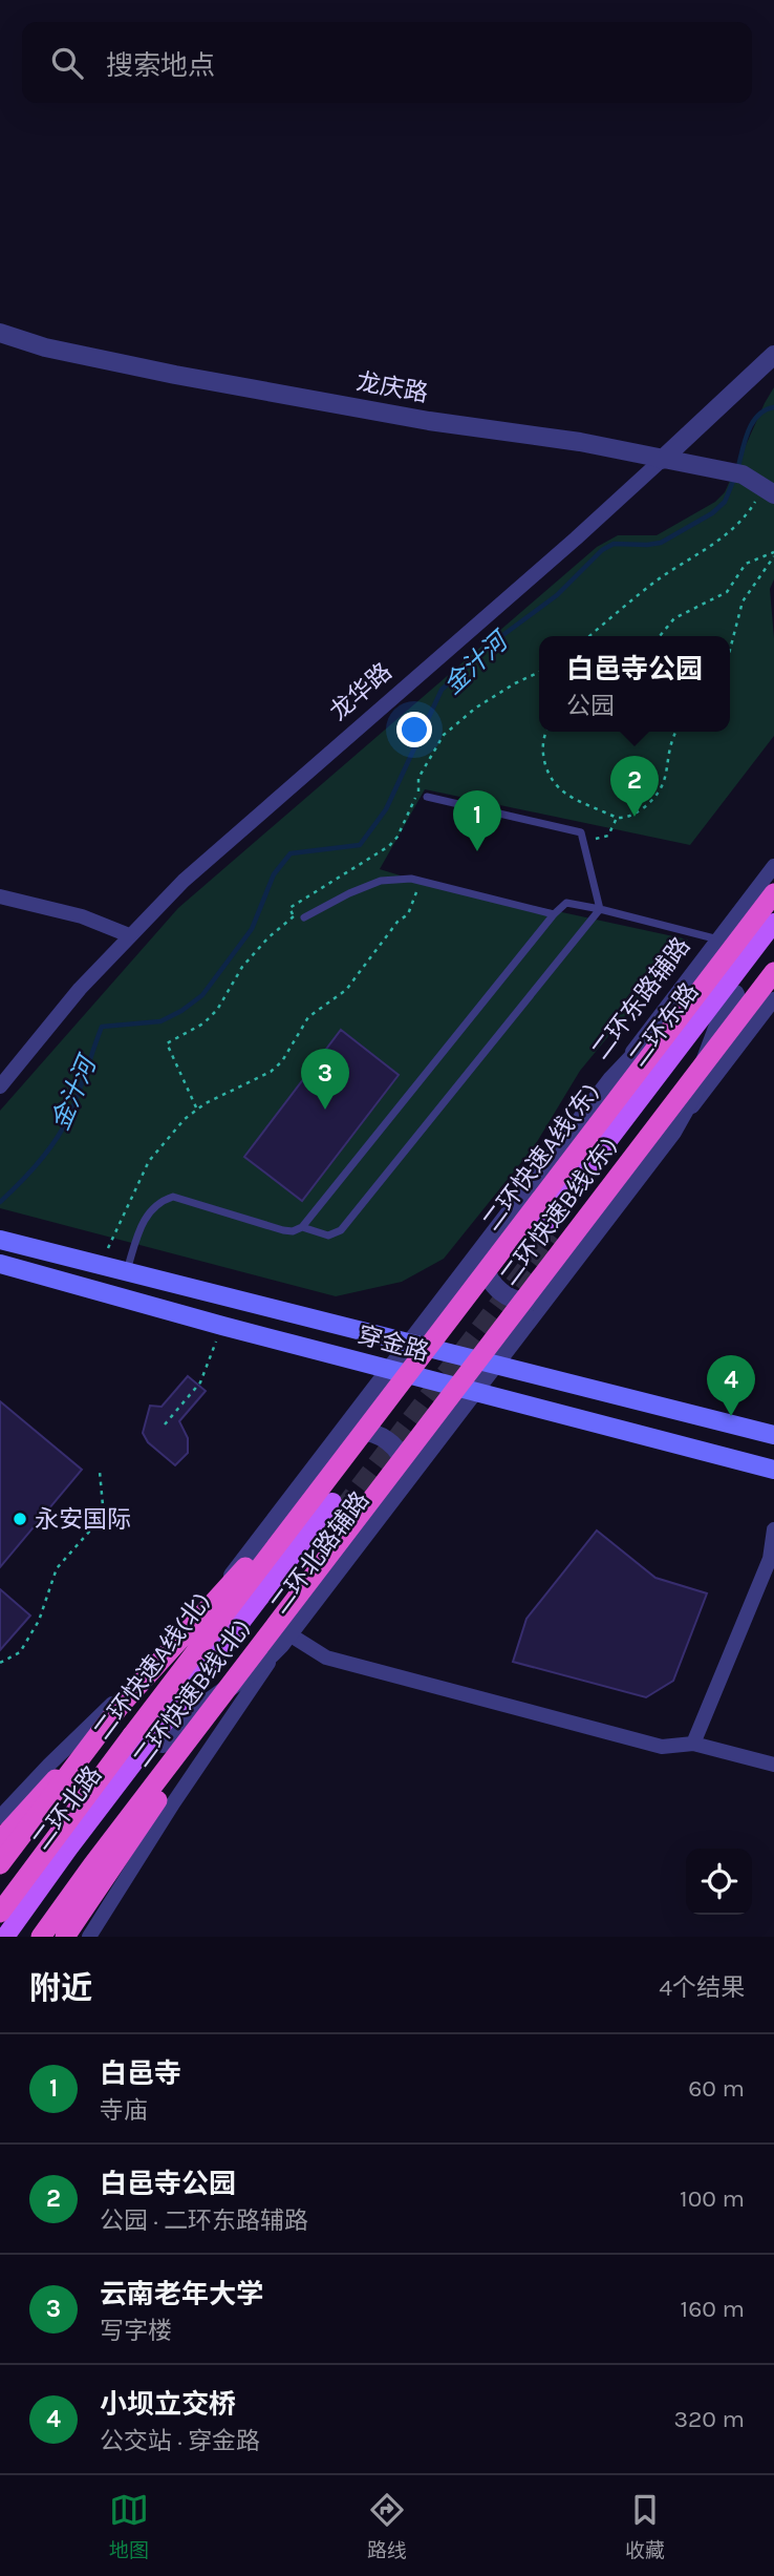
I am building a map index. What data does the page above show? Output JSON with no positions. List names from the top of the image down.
{
  "streets": {
    "highway": [
      "二环快速A线(东)",
      "二环快速B线(东)",
      "二环快速A线(北)",
      "二环快速B线(北)"
    ],
    "main road": ["二环东路", "穿金路", "二环北路"],
    "street": [
      "龙庆路",
      "龙华路",
      "二环东路辅路",
      "二环北路辅路"
    ]
  },
  "crossings": [
    ["龙庆路", "龙华路"],
    ["二环东路辅路", "二环快速A线(东)"],
    ["二环东路辅路", "穿金路"],
    ["二环东路辅路", "二环快速A线(北)"],
    ["二环快速A线(东)", "二环快速A线(北)"],
    ["二环快速B线(东)", "二环快速B线(北)"],
    ["二环北路辅路", "二环快速B线(北)"]
  ],
  "water": ["金汁河"],
  "places": ["永安国际"],
  "page": {
    "search": "搜索地点",
    "popup": ["白邑寺公园", "公园"],
    "pins": [
      "2",
      "1",
      "3",
      "4"
    ],
    "heading": ["附近", "4个结果"],
    "list": [
      {
        "mark": "1",
        "name": "白邑寺",
        "note": "寺庙",
        "value": "60 m"
      },
      {
        "mark": "2",
        "name": "白邑寺公园",
        "note": "公园 · 二环东路辅路",
        "value": "100 m"
      },
      {
        "mark": "3",
        "name": "云南老年大学",
        "note": "写字楼",
        "value": "160 m"
      },
      {
        "mark": "4",
        "name": "小坝立交桥",
        "note": "公交站 · 穿金路",
        "value": "320 m"
      }
    ],
    "nav": ["地图", "路线", "收藏"]
  }
}
